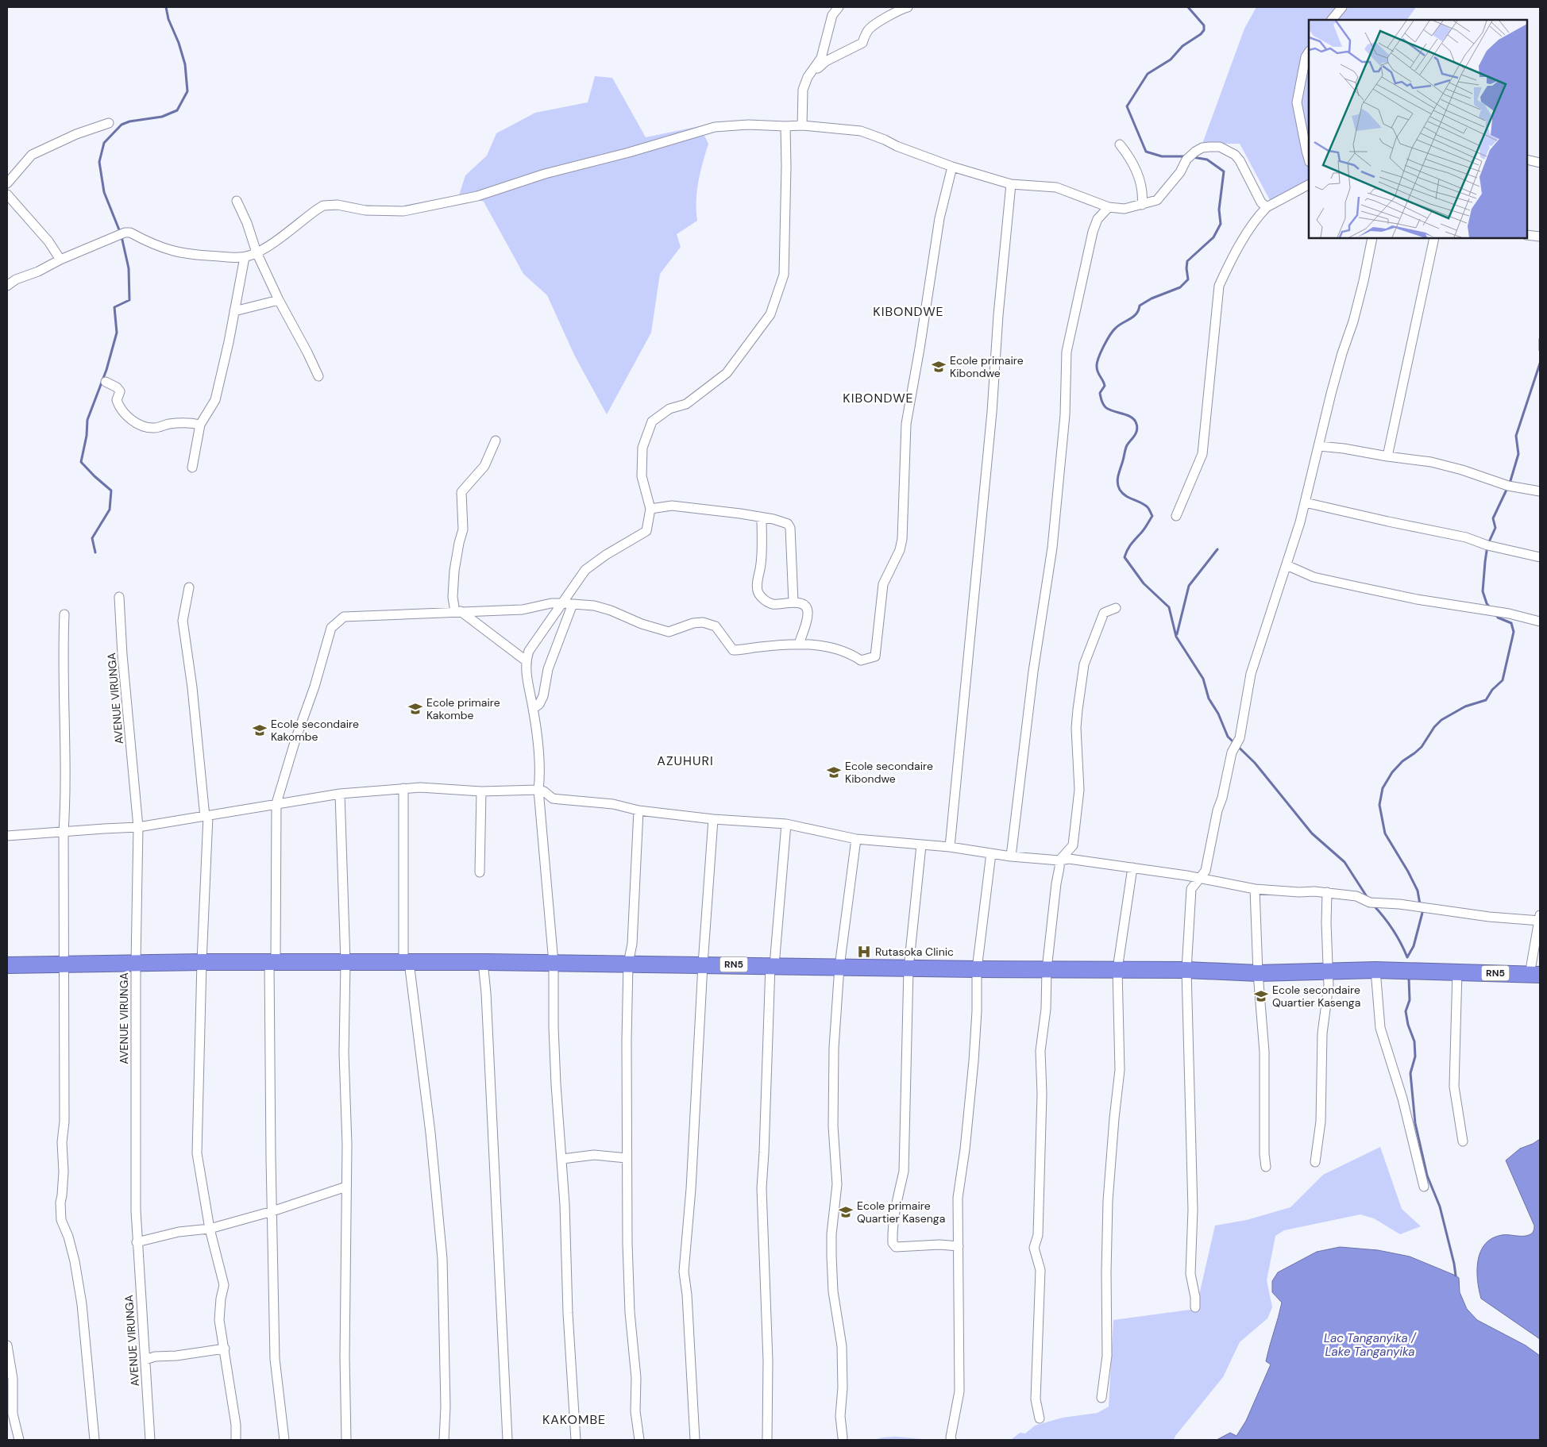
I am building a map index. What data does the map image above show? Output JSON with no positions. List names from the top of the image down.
{
  "streets": {
    "highway": ["RN5"],
    "street": ["AVENUE VIRUNGA"]
  },
  "crossings": [
    ["AVENUE VIRUNGA", "RN5"]
  ],
  "districts": [
    "KIBONDWE",
    "KIBONDWE",
    "AZUHURI",
    "KAKOMBE"
  ],
  "water": ["Lac Tanganyika / Lake Tanganyika"],
  "places": {
    "school or university": [
      "Ecole primaire Kibondwe",
      "Ecole primaire Kakombe",
      "Ecole secondaire Kakombe",
      "Ecole secondaire Kibondwe",
      "Ecole secondaire Quartier Kasenga",
      "Ecole primaire Quartier Kasenga"
    ],
    "hospital": ["Rutasoka Clinic"]
  }
}
